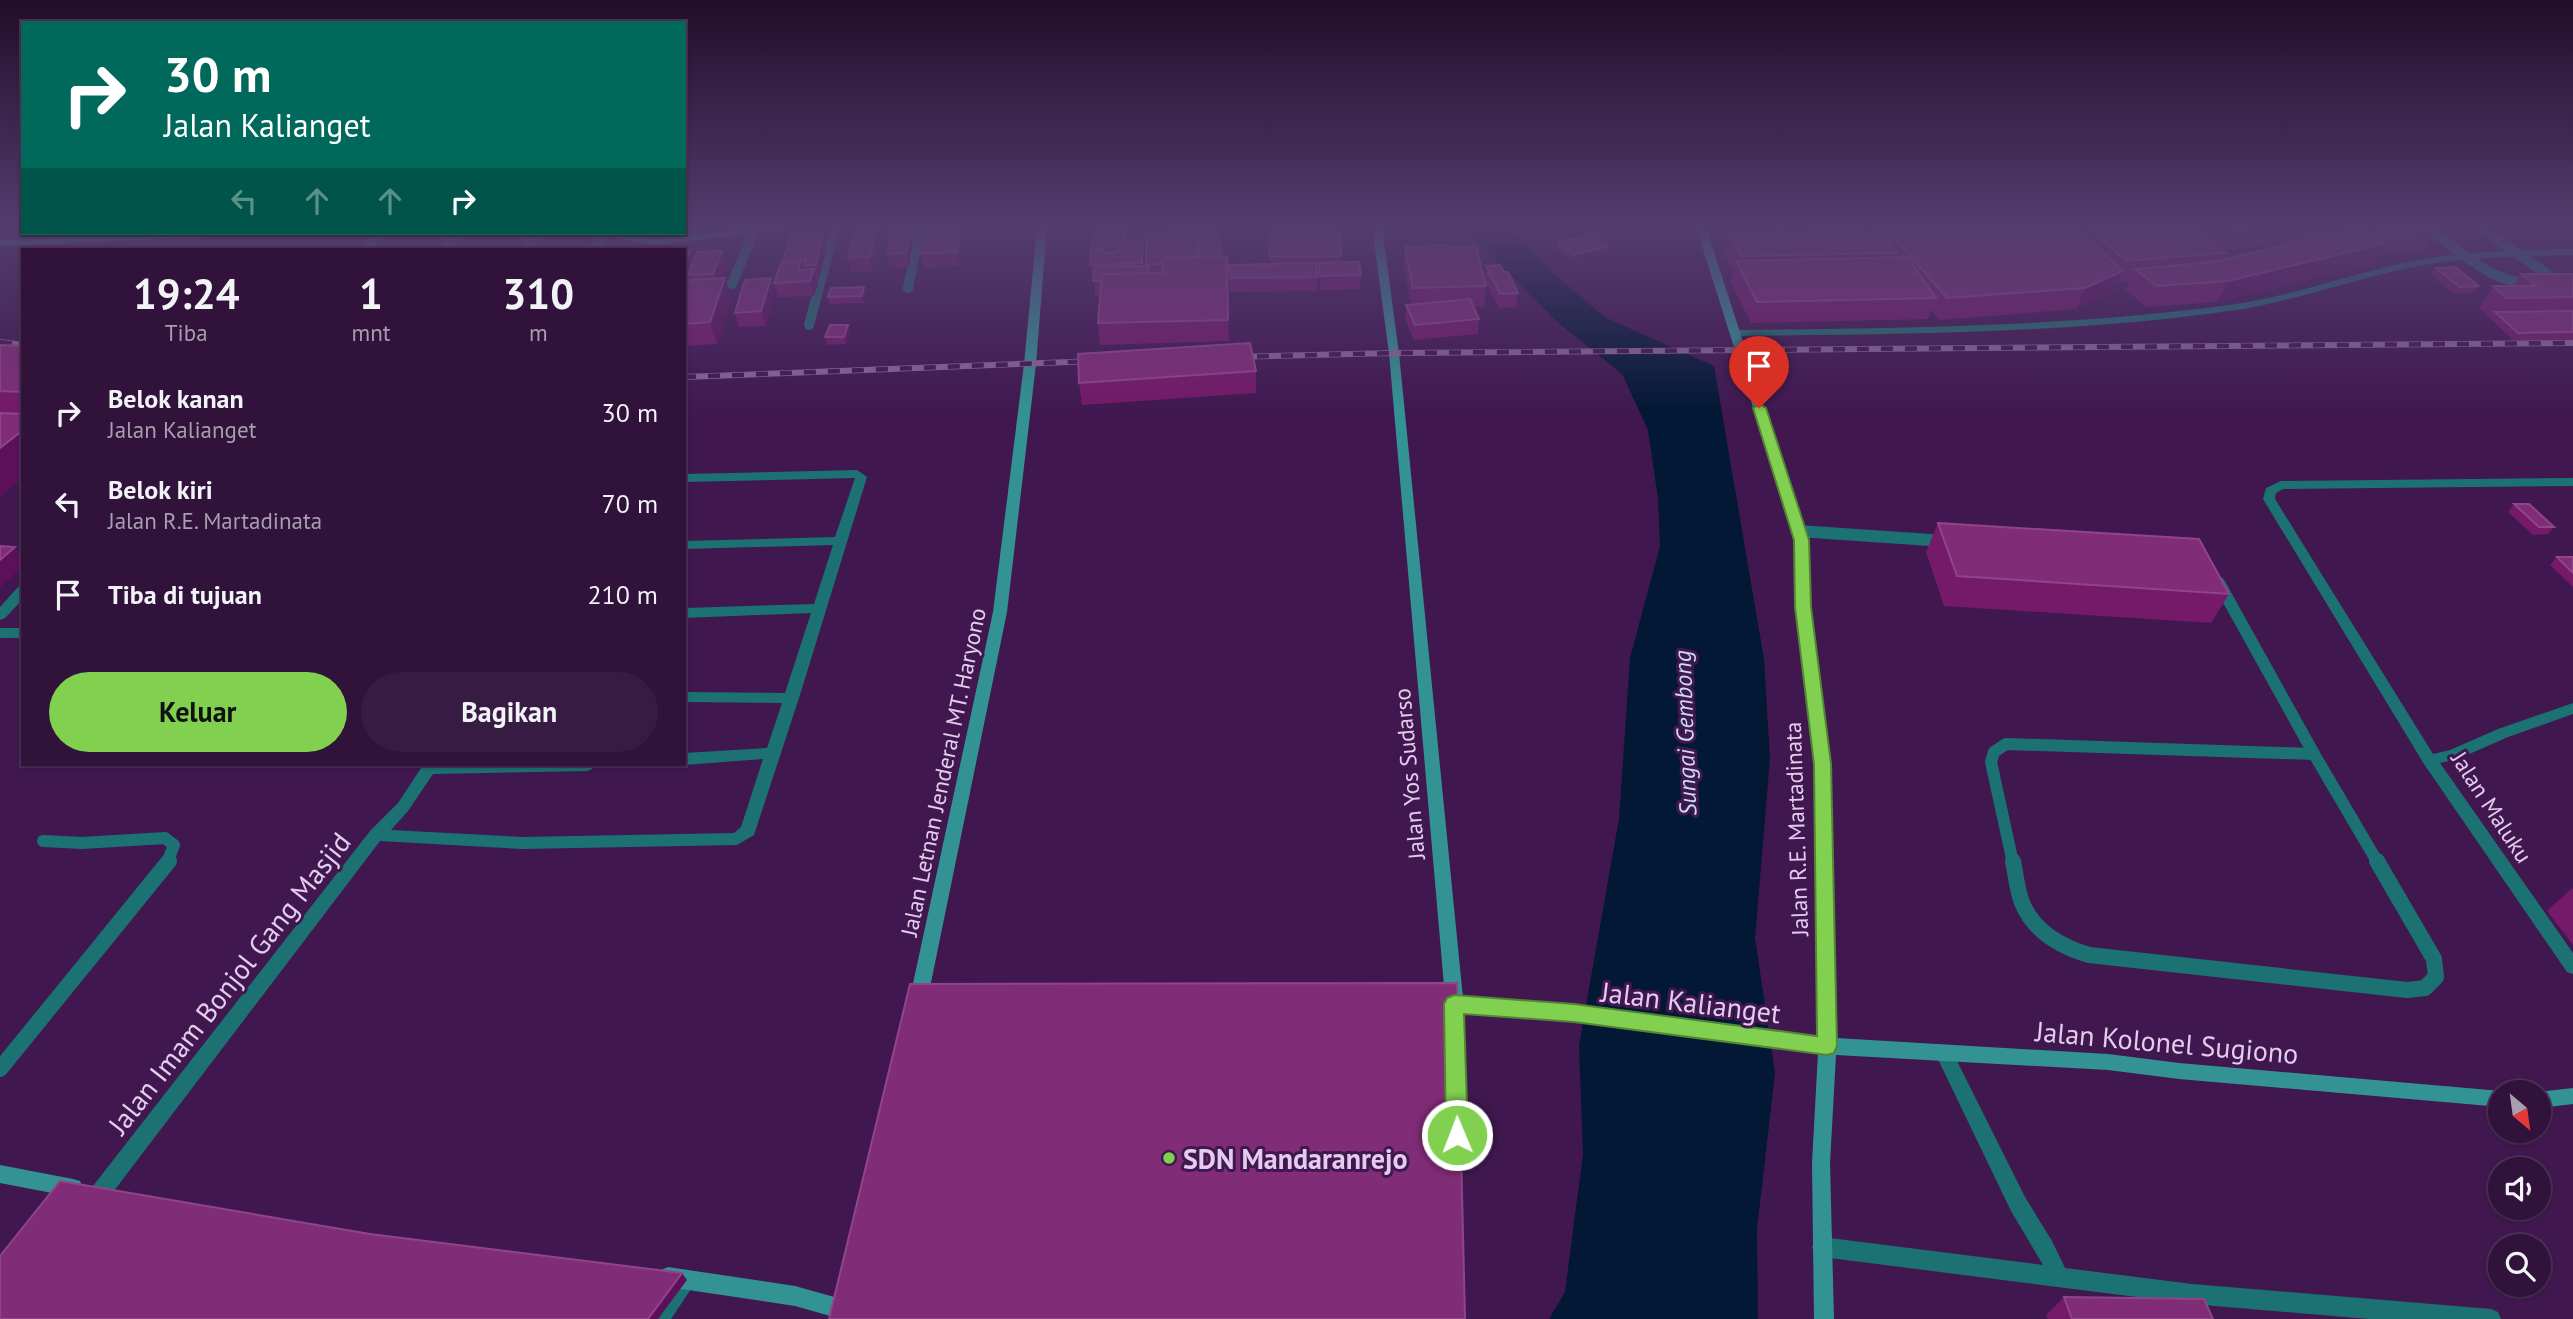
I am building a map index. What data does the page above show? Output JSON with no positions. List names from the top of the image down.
{
  "streets": {
    "street": [
      "Jalan Letnan Jenderal MT. Haryono",
      "Jalan Yos Sudarso",
      "Jalan Maluku",
      "Jalan R.E. Martadinata",
      "Jalan Imam Bonjol Gang Masjid",
      "Jalan Kalianget",
      "Jalan Kolonel Sugiono"
    ]
  },
  "crossings": [
    ["Jalan Yos Sudarso", "Jalan Kalianget"],
    ["Jalan R.E. Martadinata", "Jalan Kalianget"],
    ["Jalan R.E. Martadinata", "Jalan Kolonel Sugiono"],
    ["Jalan Kalianget", "Jalan Kolonel Sugiono"]
  ],
  "water": ["Sungai Gembong"],
  "places": ["SDN Mandaranrejo"],
  "north": "bottom right",
  "page": {
    "turn": ["30 m", "Jalan Kalianget"],
    "eta": [
      "19:24",
      "Tiba",
      "1",
      "mnt",
      "310",
      "m"
    ],
    "list": [
      {
        "name": "Belok kanan",
        "note": "Jalan Kalianget",
        "value": "30 m"
      },
      {
        "name": "Belok kiri",
        "note": "Jalan R.E. Martadinata",
        "value": "70 m"
      },
      {
        "name": "Tiba di tujuan",
        "value": "210 m"
      }
    ],
    "buttons": ["Keluar", "Bagikan"]
  }
}
